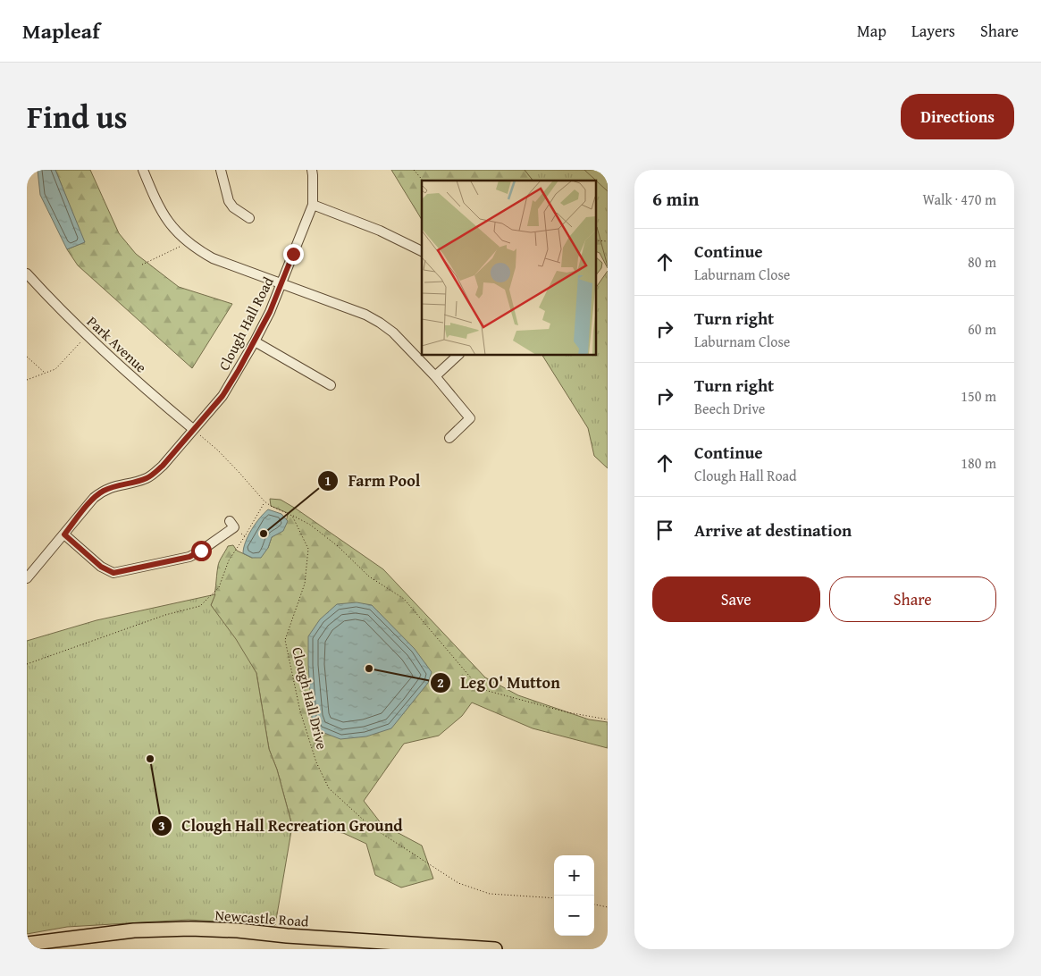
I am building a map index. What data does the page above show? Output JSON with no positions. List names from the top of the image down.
{
  "streets": {
    "highway": ["Newcastle Road"],
    "street": ["Clough Hall Road", "Park Avenue"],
    "path": ["Clough Hall Drive"]
  },
  "crossings": [
    ["Clough Hall Road", "Park Avenue"]
  ],
  "places": ["Farm Pool", "Leg O' Mutton", "Clough Hall Recreation Ground"],
  "page": {
    "header": "Mapleaf",
    "nav": ["Map", "Layers", "Share"],
    "title": "Find us",
    "buttons": [
      "Directions",
      ["Save", "Share"]
    ],
    "heading": ["6 min", "Walk · 470 m"],
    "list": [
      ["Continue", "Laburnam Close", "80 m"],
      ["Turn right", "Laburnam Close", "60 m"],
      ["Turn right", "Beech Drive", "150 m"],
      ["Continue", "Clough Hall Road", "180 m"],
      "Arrive at destination"
    ],
    "map_buttons": ["+", "−"]
  }
}
